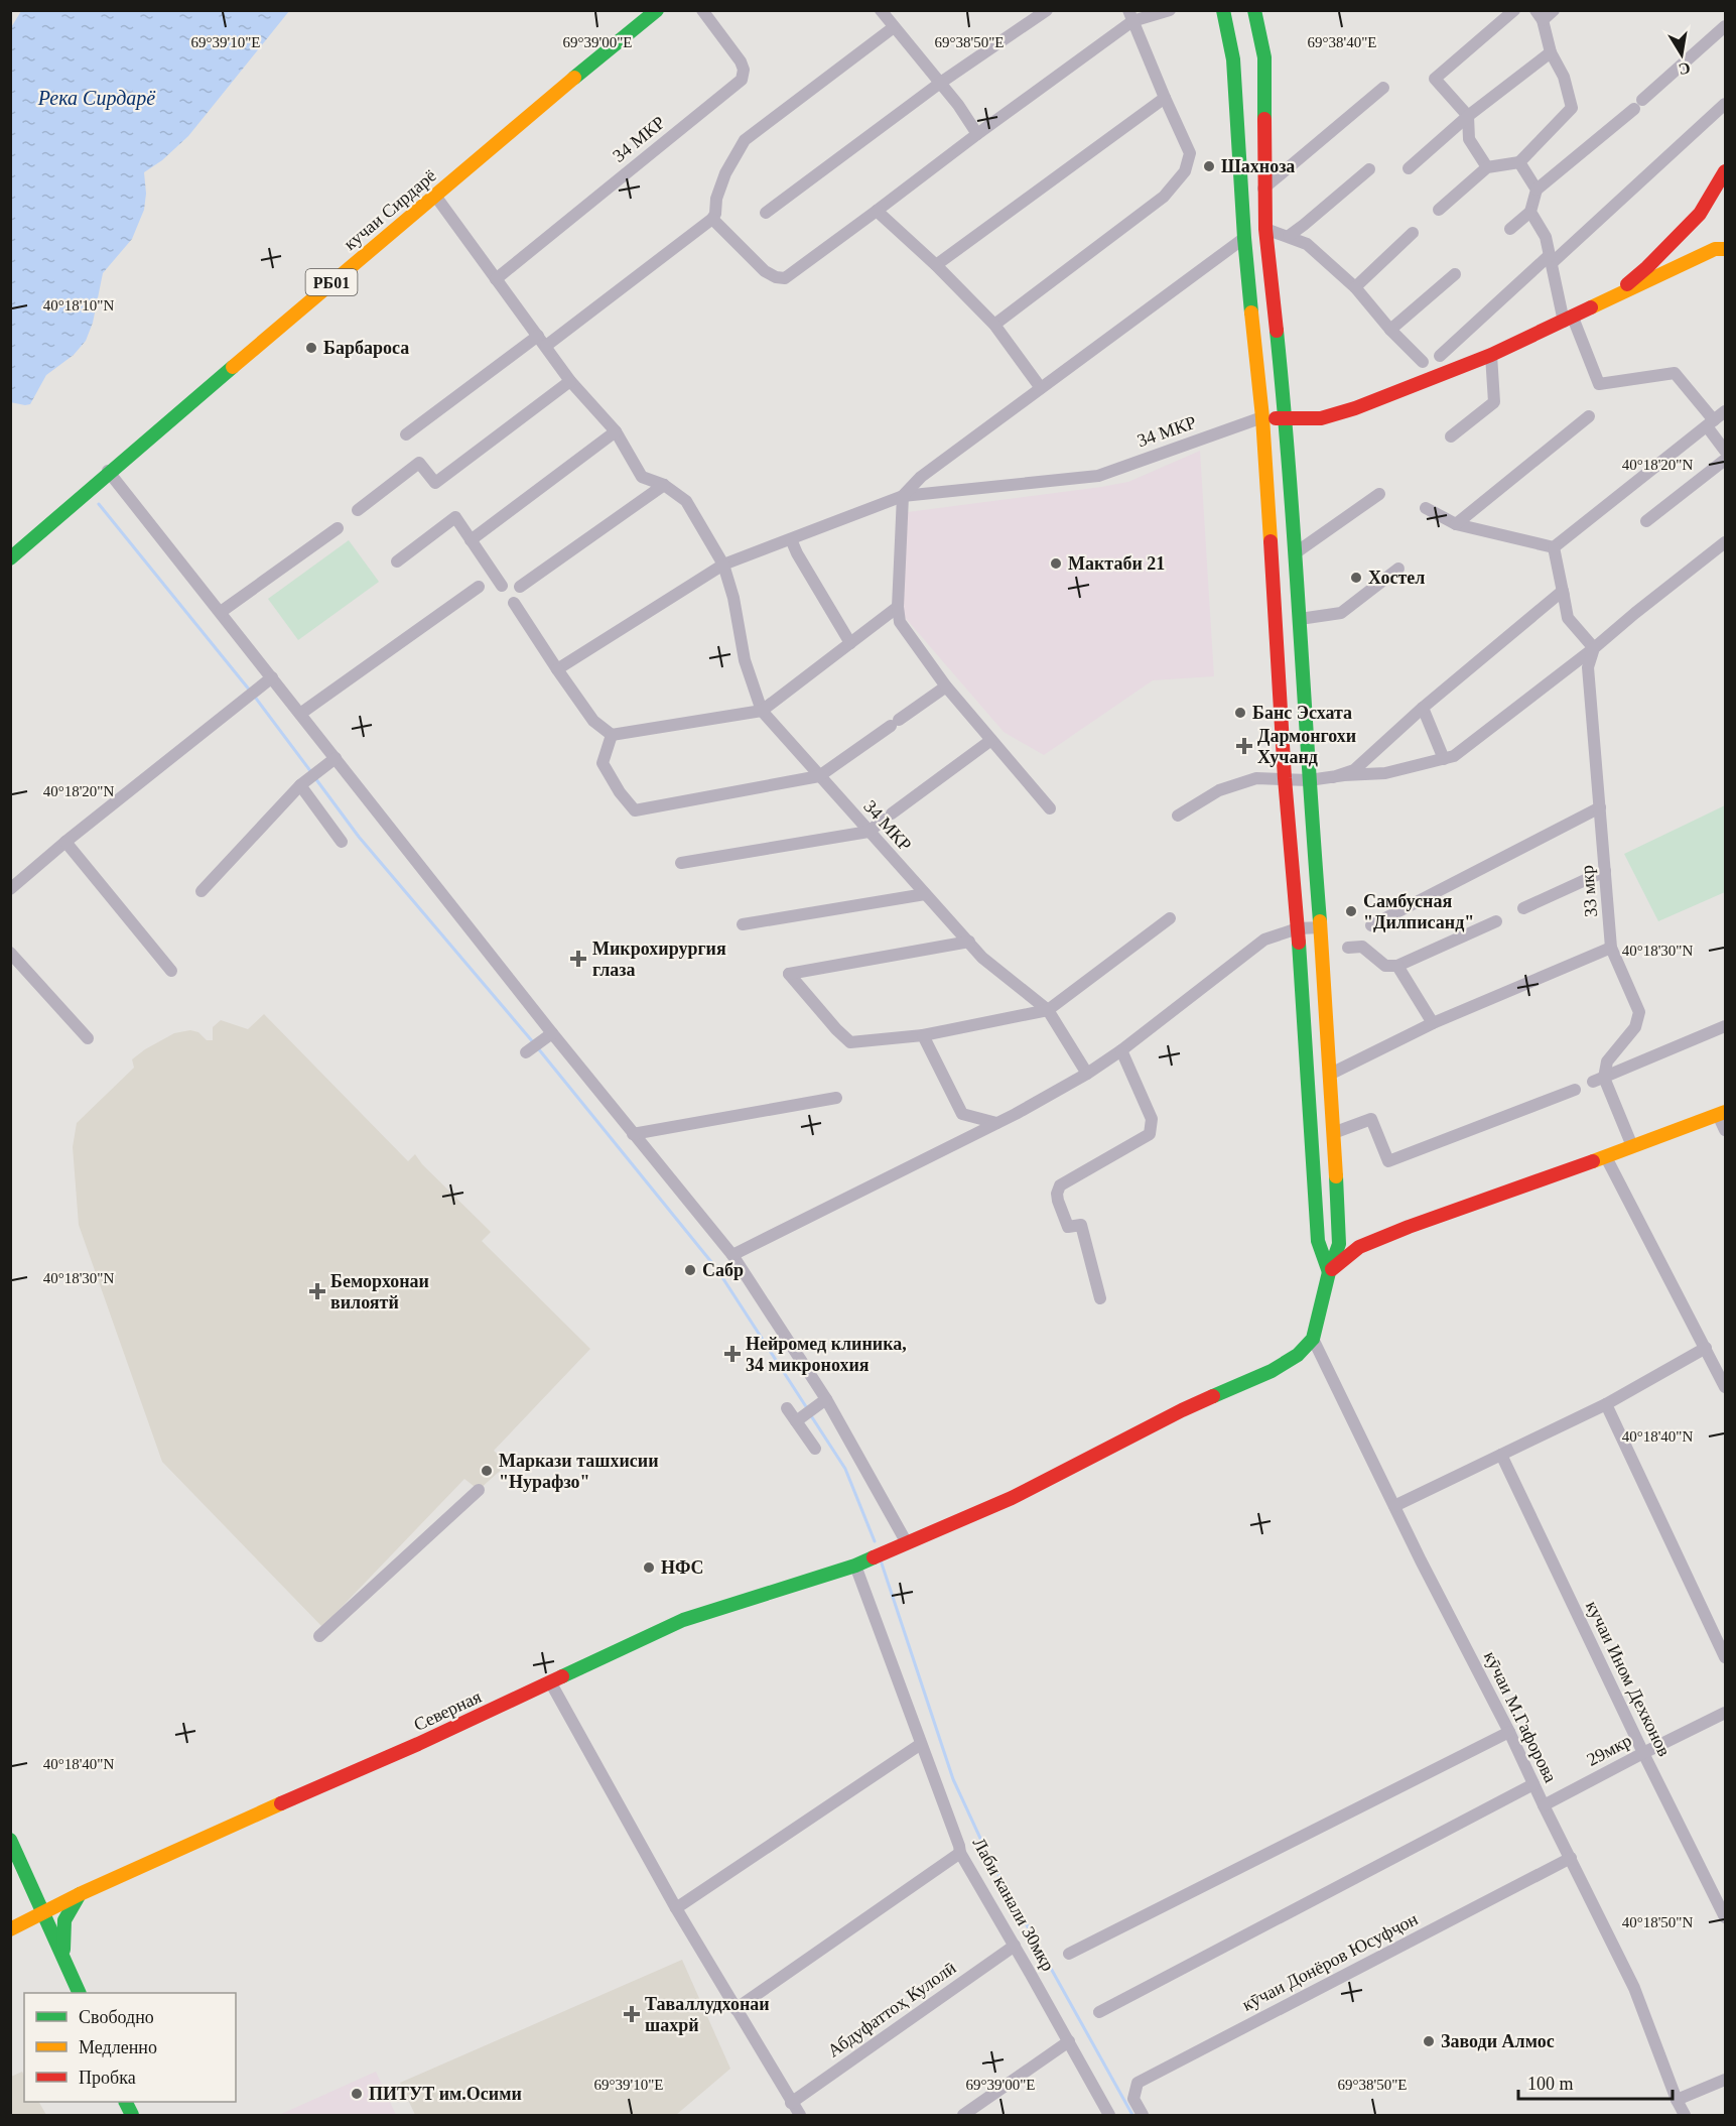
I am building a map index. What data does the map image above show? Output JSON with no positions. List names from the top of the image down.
{
  "streets": {
    "main road": ["кучаи Сирдарё", "РБ01", "Северная"],
    "street": [
      "34 МКР",
      "33 мкр",
      "кучаи Ином Дехконов",
      "кӯчаи М.Гафорова",
      "29мкр",
      "Лаби канали 30мкр",
      "кӯчаи Донёров Юсуфҷон",
      "Абдуфаттоҳ Кулолӣ"
    ]
  },
  "crossings": [
    ["кучаи Сирдарё", "РБ01"],
    ["кучаи Ином Дехконов", "29мкр"],
    ["Северная", "кӯчаи М.Гафорова"],
    ["Северная", "Лаби канали 30мкр"],
    ["кӯчаи М.Гафорова", "29мкр"],
    ["кӯчаи М.Гафорова", "кӯчаи Донёров Юсуфҷон"],
    ["Лаби канали 30мкр", "Абдуфаттоҳ Кулолӣ"]
  ],
  "water": ["Река Сирдарё"],
  "places": {
    "other": [
      "Шахноза",
      "Барбароса",
      "Мактаби 21",
      "Хостел",
      "Банс Эсхата",
      "Самбусная \"Дилписанд\"",
      "Сабр",
      "Маркази ташхисии \"Нурафзо\"",
      "НФС",
      "Заводи Алмос",
      "ПИТУТ им.Осими"
    ],
    "health": [
      "Дармонгохи Хучанд",
      "Микрохирургия глаза",
      "Беморхонаи вилоятй",
      "Нейромед клиника, 34 микронохия",
      "Таваллудхонаи шахрй"
    ]
  },
  "legend": ["Свободно", "Медленно", "Пробка"],
  "scale_bar": "100 m",
  "north": "bottom",
  "coordinates": [
    "69°39'10\"E",
    "69°39'00\"E",
    "69°38'50\"E",
    "69°38'40\"E",
    "40°18'10\"N",
    "40°18'20\"N",
    "40°18'30\"N",
    "40°18'40\"N",
    "40°18'50\"N"
  ]
}
